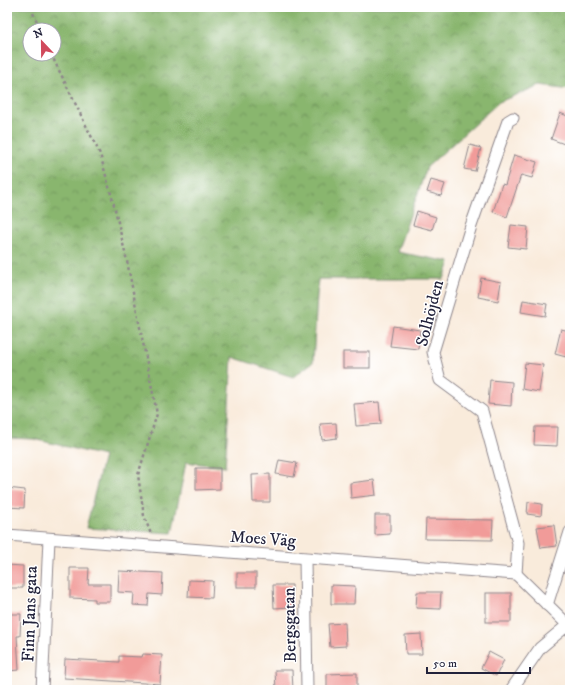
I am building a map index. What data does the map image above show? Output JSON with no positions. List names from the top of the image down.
{
  "streets": {
    "street": [
      "Solhöjden",
      "Moes Väg",
      "Finn Jans gata",
      "Bergsgatan"
    ]
  },
  "crossings": [
    ["Solhöjden", "Moes Väg"],
    ["Moes Väg", "Finn Jans gata"],
    ["Moes Väg", "Bergsgatan"]
  ],
  "scale_bar": "50 m",
  "north": "top"
}
